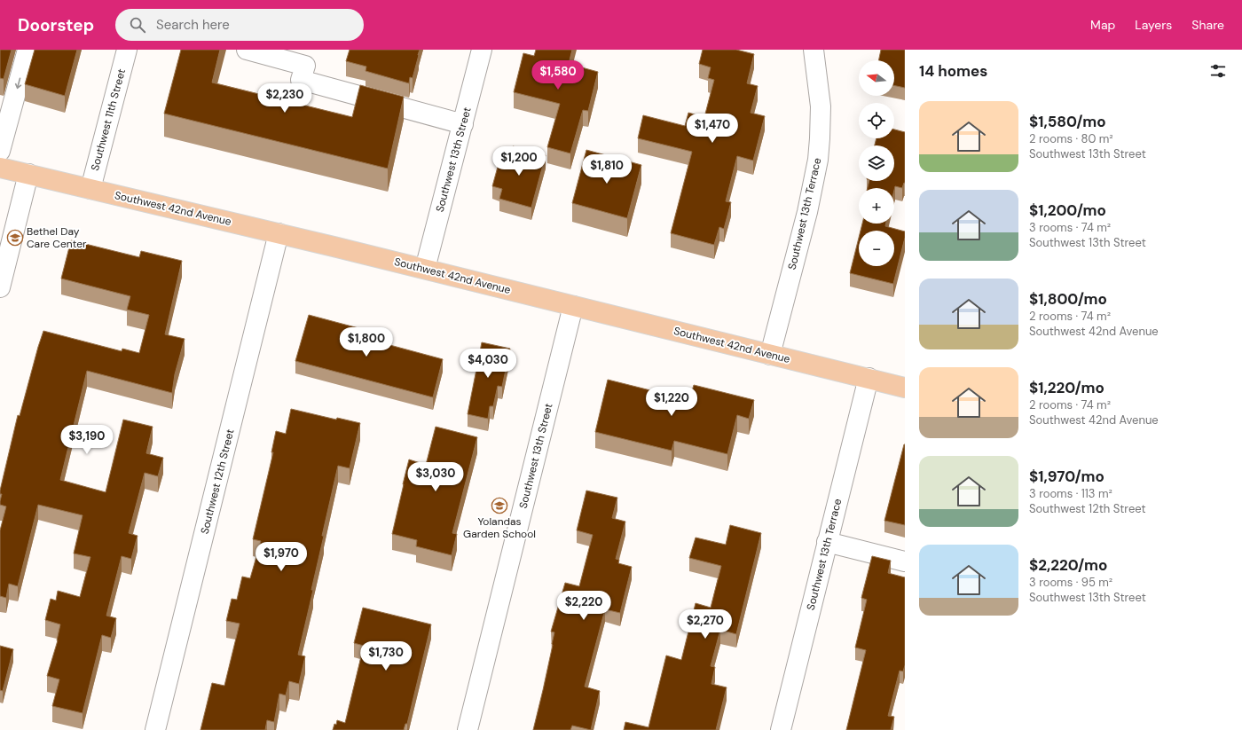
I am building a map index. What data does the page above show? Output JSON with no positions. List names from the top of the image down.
{
  "streets": {
    "main road": ["Southwest 42nd Avenue"],
    "street": [
      "Southwest 11th Street",
      "Southwest 13th Street",
      "Southwest 13th Terrace",
      "Southwest 12th Street"
    ]
  },
  "crossings": [
    ["Southwest 11th Street", "Southwest 42nd Avenue"],
    ["Southwest 13th Street", "Southwest 42nd Avenue"],
    ["Southwest 42nd Avenue", "Southwest 13th Terrace"],
    ["Southwest 42nd Avenue", "Southwest 12th Street"]
  ],
  "places": {
    "school or university": ["Bethel Day Care Center", "Yolandas Garden School"]
  },
  "north": "left",
  "page": {
    "header": "Doorstep",
    "search": "Search here",
    "nav": ["Map", "Layers", "Share"],
    "heading": "14 homes",
    "map_buttons": ["+", "−"],
    "price": [
      "$1,580",
      "$2,230",
      "$1,470",
      "$1,200",
      "$1,810",
      "$1,800",
      "$4,030",
      "$1,220",
      "$3,190",
      "$3,030",
      "$1,970",
      "$2,220",
      "$2,270",
      "$1,730"
    ],
    "list": [
      {
        "name": "$1,580/mo",
        "note": "2 rooms · 80 m² · Southwest 13th Street"
      },
      {
        "name": "$1,200/mo",
        "note": "3 rooms · 74 m² · Southwest 13th Street"
      },
      {
        "name": "$1,800/mo",
        "note": "2 rooms · 74 m² · Southwest 42nd Avenue"
      },
      {
        "name": "$1,220/mo",
        "note": "2 rooms · 74 m² · Southwest 42nd Avenue"
      },
      {
        "name": "$1,970/mo",
        "note": "3 rooms · 113 m² · Southwest 12th Street"
      },
      {
        "name": "$2,220/mo",
        "note": "3 rooms · 95 m² · Southwest 13th Street"
      }
    ]
  }
}
